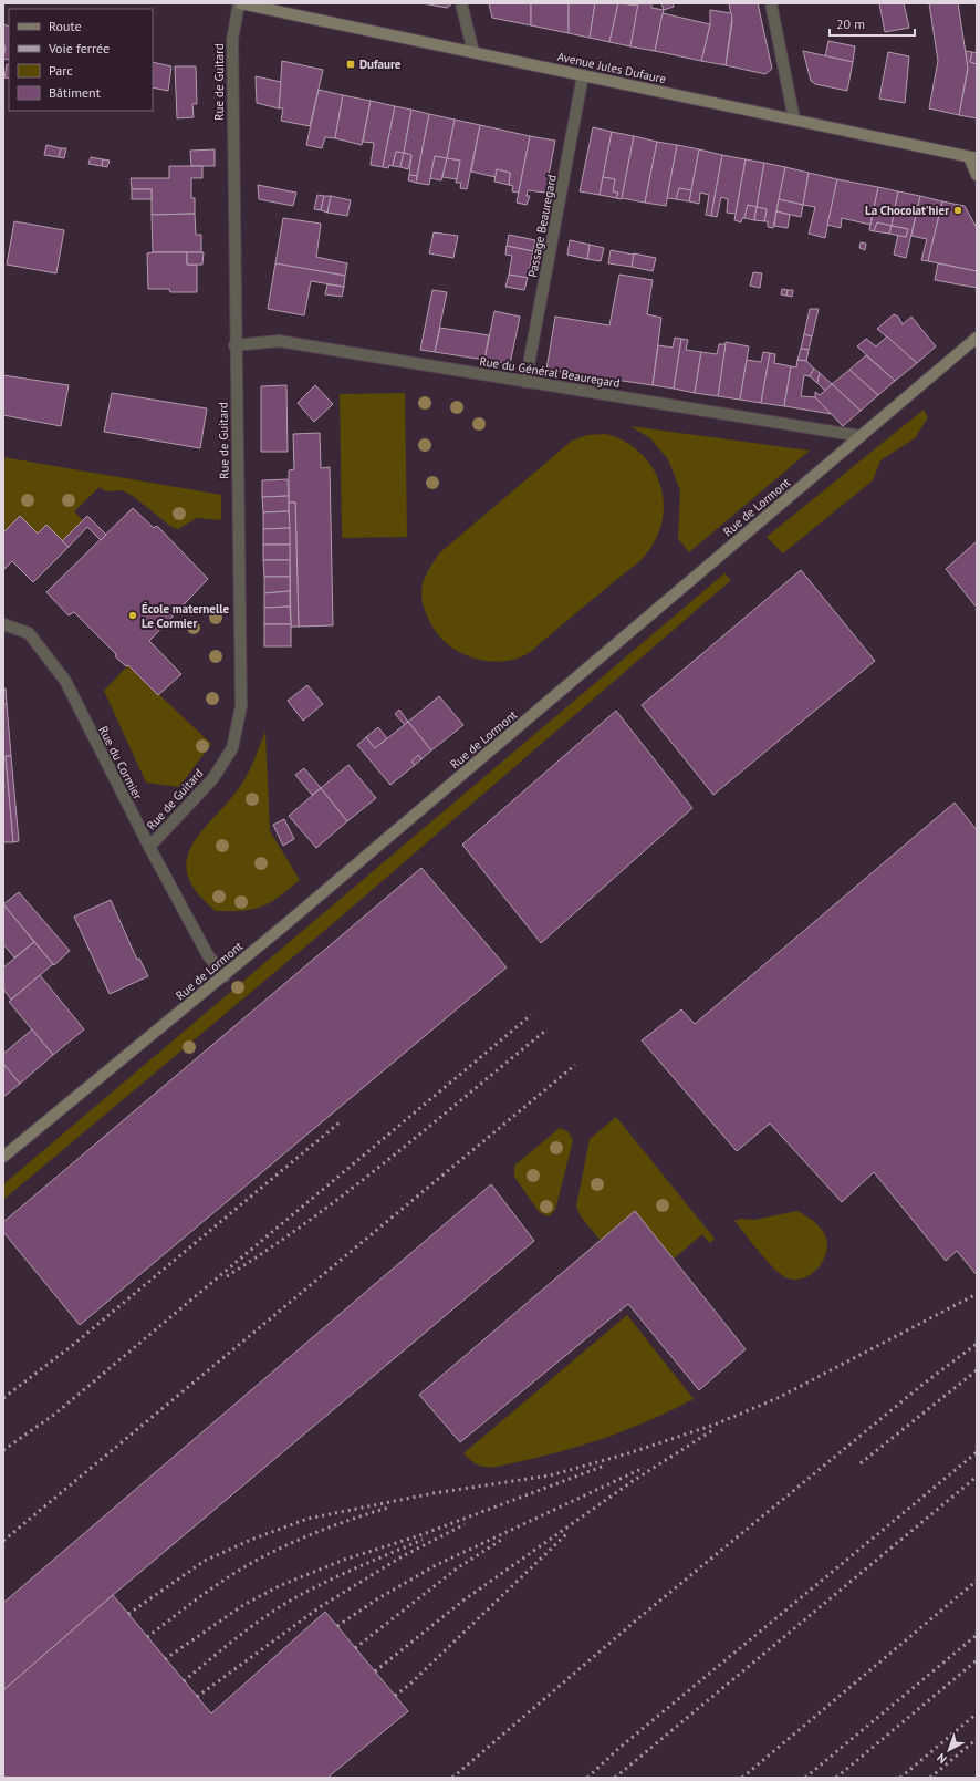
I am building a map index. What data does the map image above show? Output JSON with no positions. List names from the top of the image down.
{
  "streets": {
    "main road": ["Avenue Jules Dufaure", "Rue de Lormont"],
    "street": [
      "Rue de Guitard",
      "Passage Beauregard",
      "Rue du Général Beauregard",
      "Rue du Cormier"
    ]
  },
  "crossings": [
    ["Avenue Jules Dufaure", "Rue de Guitard"],
    ["Avenue Jules Dufaure", "Passage Beauregard"],
    ["Rue de Guitard", "Rue du Général Beauregard"],
    ["Rue de Guitard", "Rue du Cormier"],
    ["Passage Beauregard", "Rue du Général Beauregard"],
    ["Rue du Général Beauregard", "Rue de Lormont"],
    ["Rue de Lormont", "Rue du Cormier"]
  ],
  "places": {
    "transit": ["Dufaure"],
    "other": ["La Chocolat'hier", "École maternelle Le Cormier"]
  },
  "legend": [
    "Route",
    "Voie ferrée",
    "Parc",
    "Bâtiment"
  ],
  "scale_bar": "20 m",
  "north": "bottom left"
}
